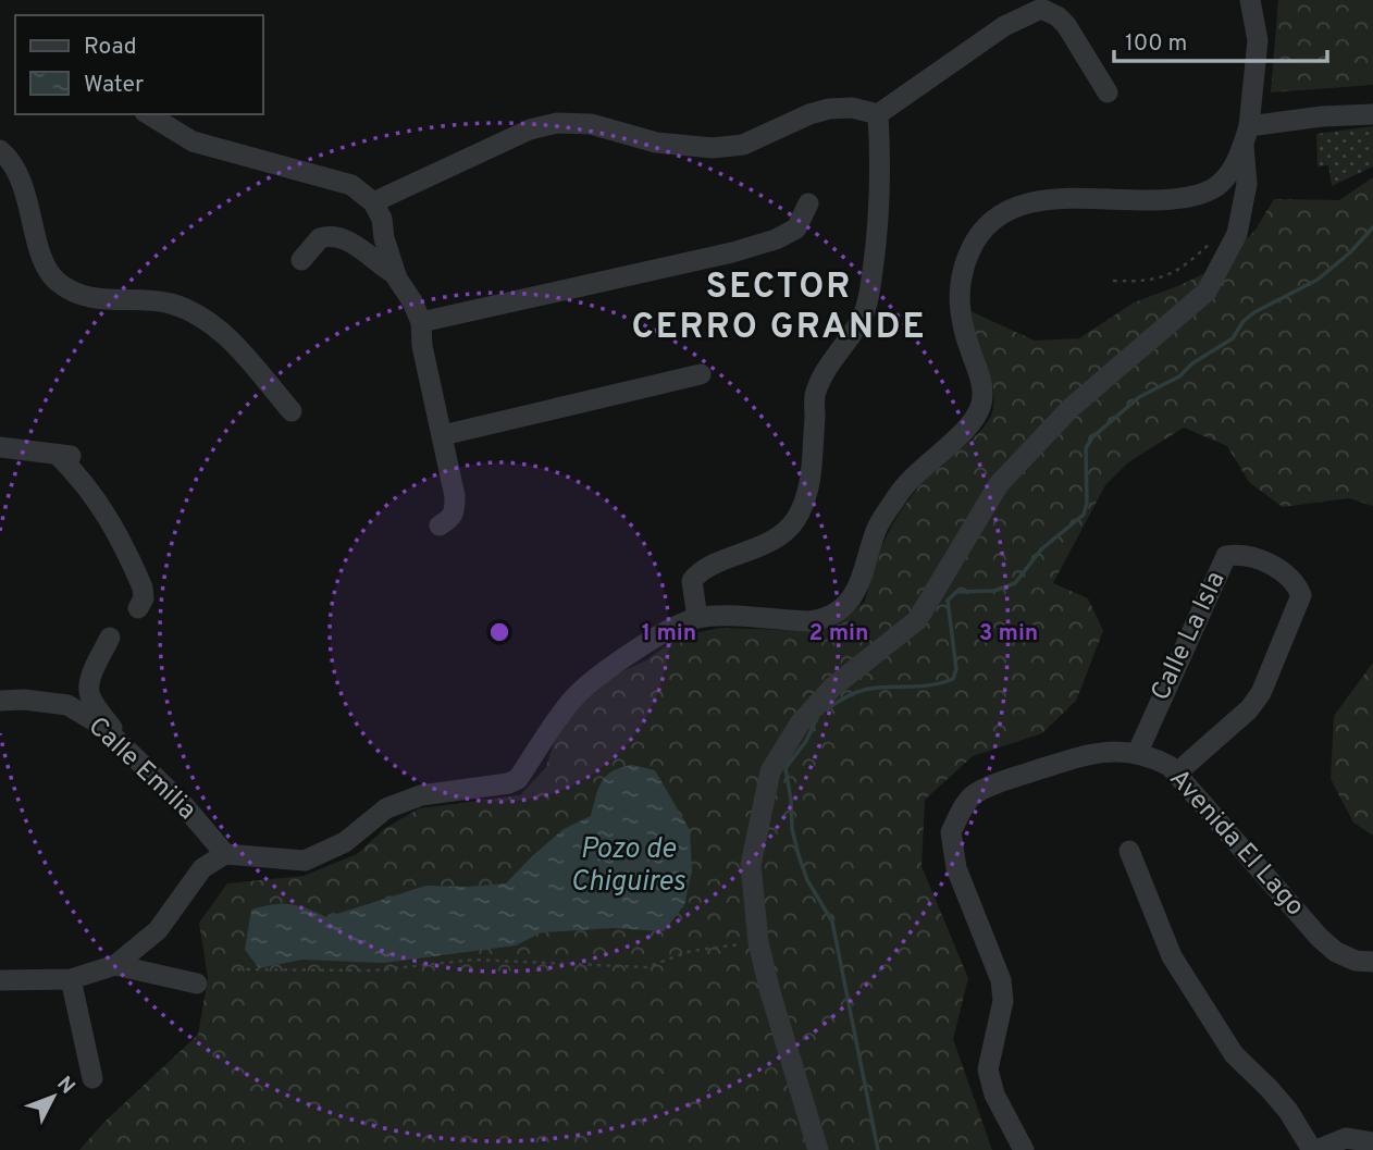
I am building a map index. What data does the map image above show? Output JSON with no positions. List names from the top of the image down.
{
  "streets": {
    "street": ["Calle La Isla", "Calle Emilia", "Avenida El Lago"]
  },
  "crossings": [
    ["Calle La Isla", "Avenida El Lago"]
  ],
  "districts": ["SECTOR CERRO GRANDE"],
  "water": ["Pozo de Chiguires"],
  "legend": ["Road", "Water"],
  "scale_bar": "100 m",
  "north": "top right",
  "rings": ["1 min", "2 min", "3 min"]
}
